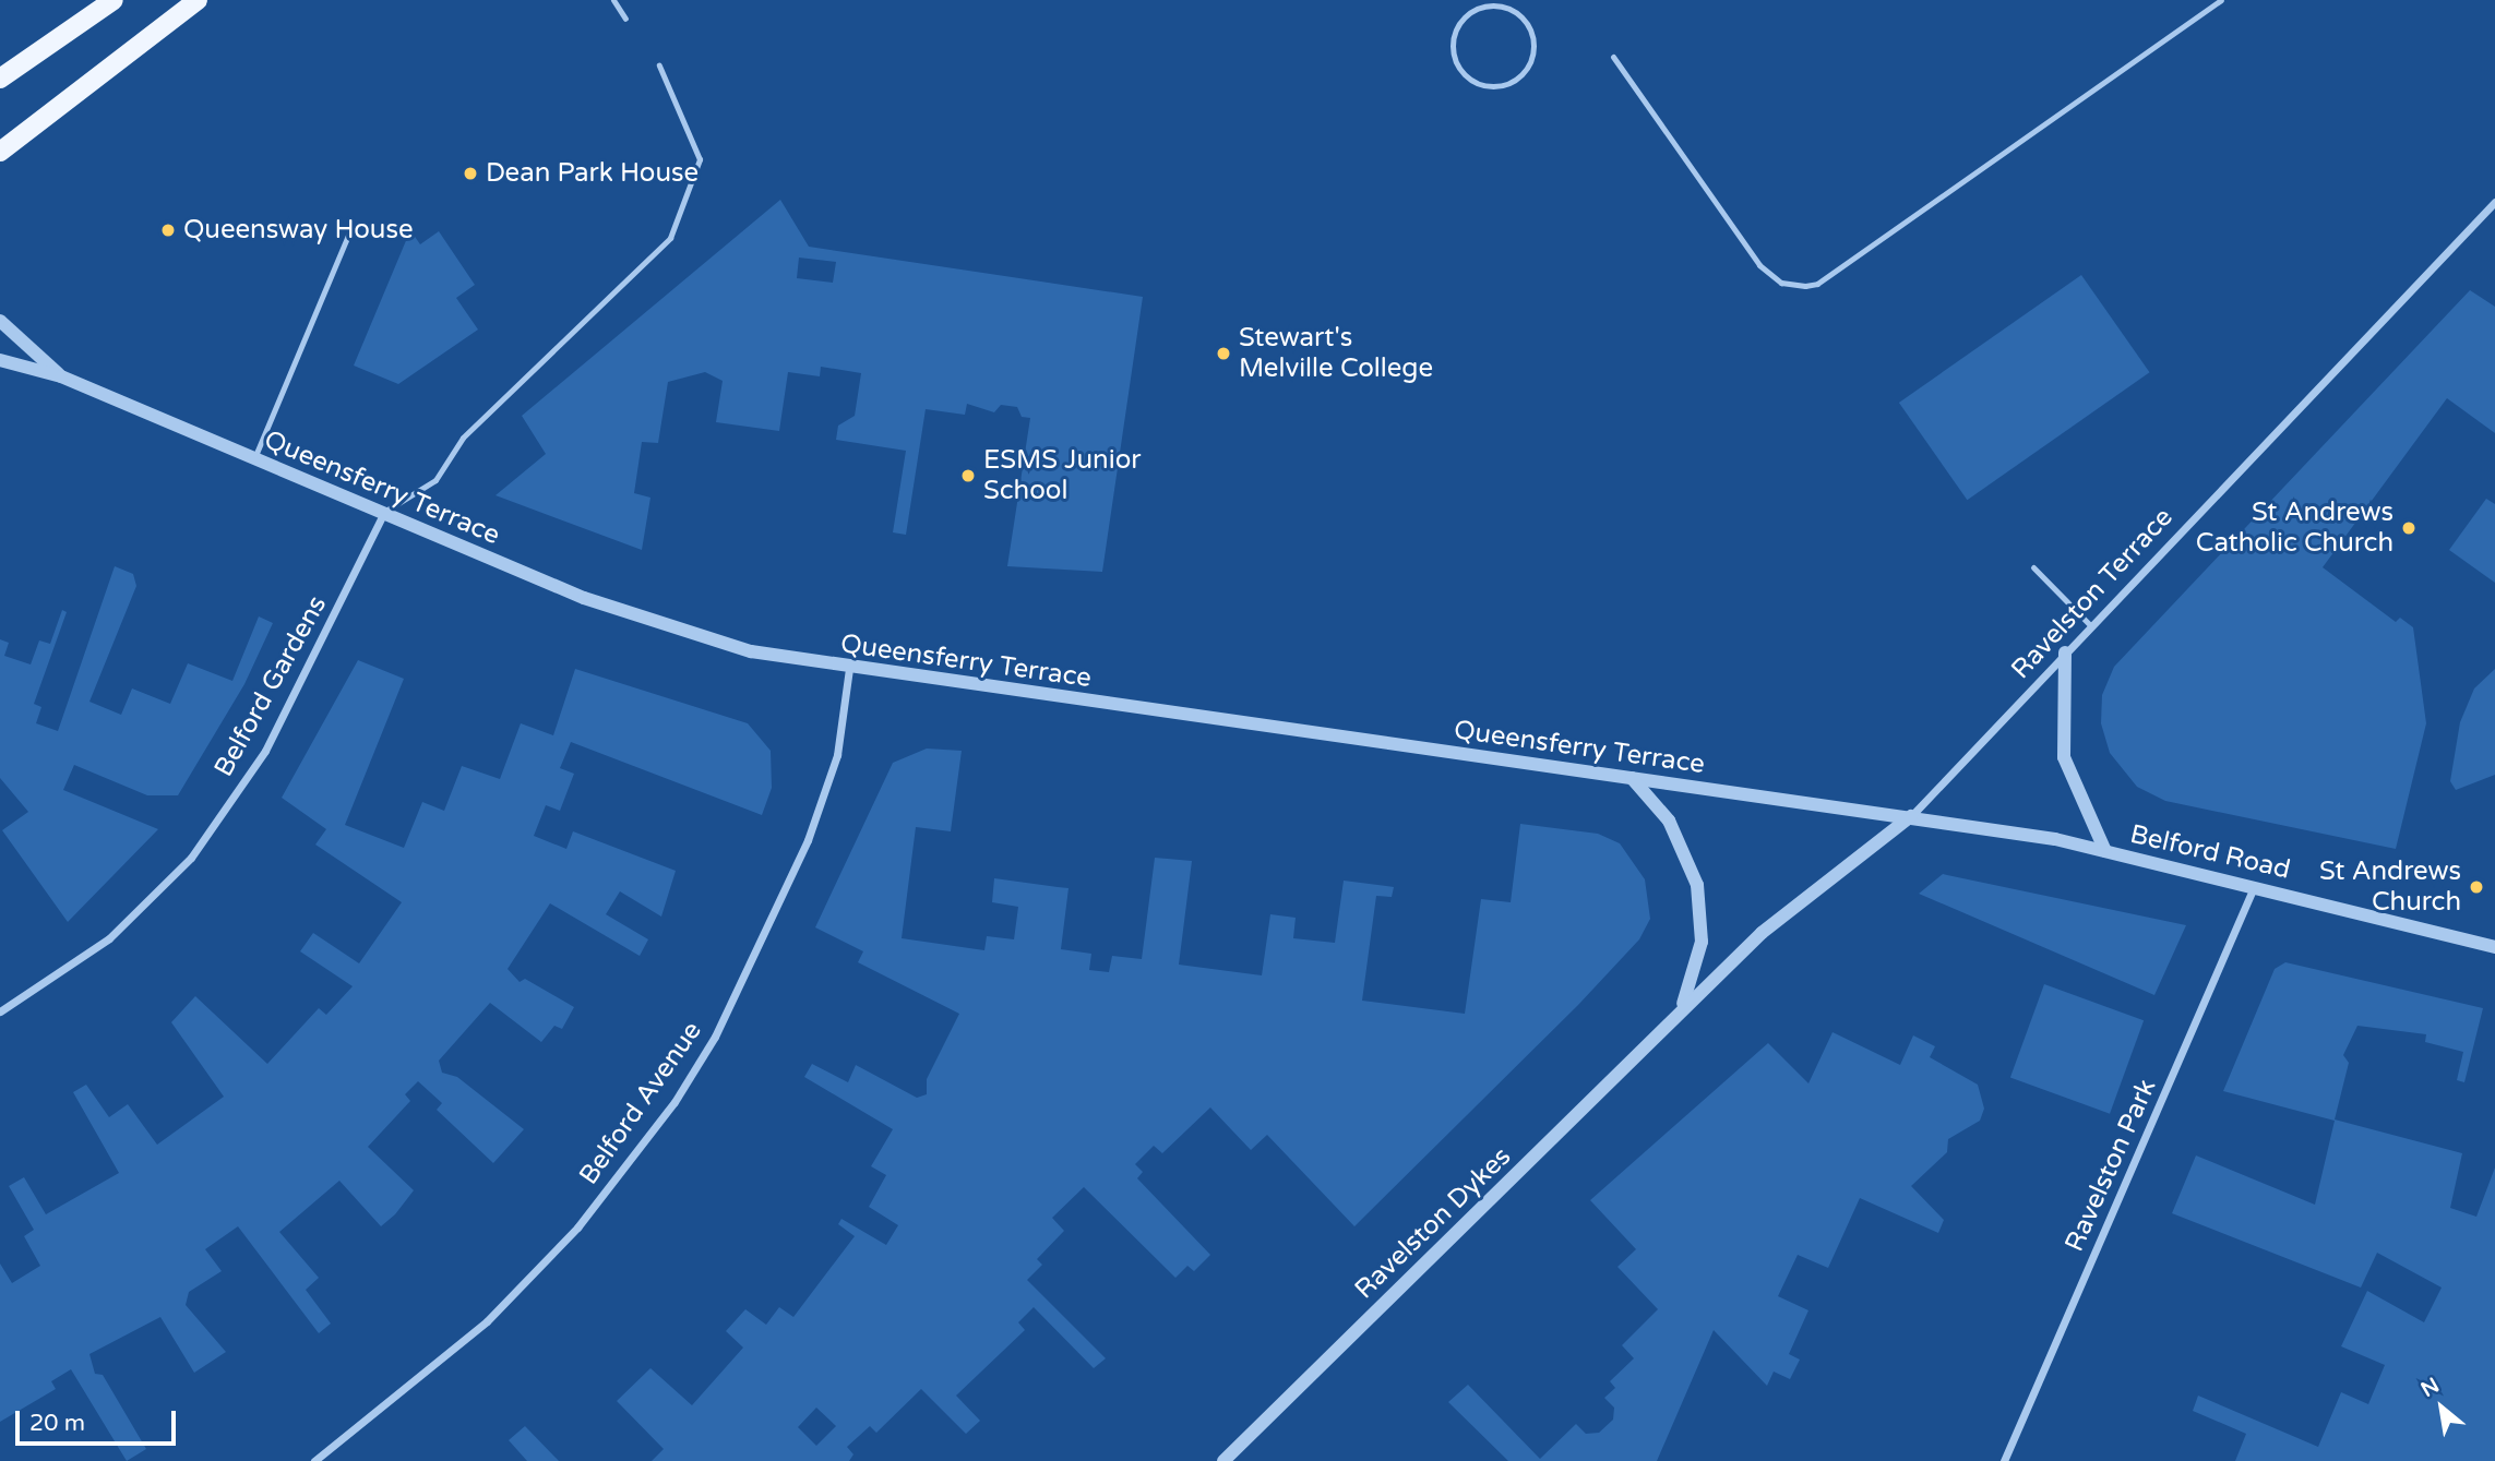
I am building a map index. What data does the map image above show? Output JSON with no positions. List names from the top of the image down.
{
  "streets": {
    "street": [
      "Queensferry Terrace",
      "Ravelston Terrace",
      "Belford Gardens",
      "Belford Road",
      "Belford Avenue",
      "Ravelston Park",
      "Ravelston Dykes"
    ]
  },
  "crossings": [
    ["Queensferry Terrace", "Ravelston Terrace"],
    ["Queensferry Terrace", "Belford Gardens"],
    ["Queensferry Terrace", "Belford Road"],
    ["Queensferry Terrace", "Belford Avenue"],
    ["Queensferry Terrace", "Ravelston Dykes"],
    ["Ravelston Terrace", "Belford Road"],
    ["Ravelston Terrace", "Ravelston Dykes"],
    ["Belford Road", "Ravelston Park"],
    ["Belford Road", "Ravelston Dykes"]
  ],
  "places": [
    "Dean Park House",
    "Queensway House",
    "Stewart's Melville College",
    "ESMS Junior School",
    "St Andrews Catholic Church",
    "St Andrews Church"
  ],
  "scale_bar": "20 m",
  "north": "top left"
}
